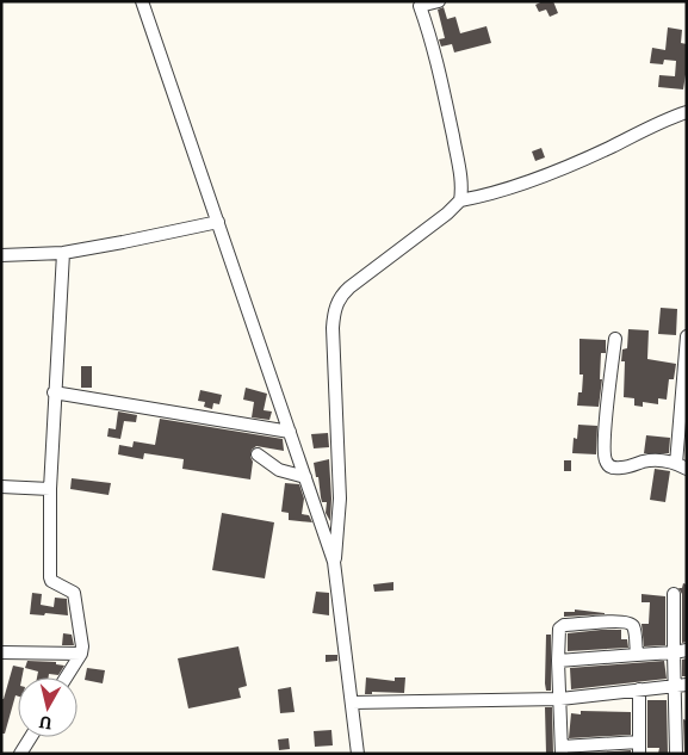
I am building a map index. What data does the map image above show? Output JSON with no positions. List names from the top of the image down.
{
  "north": "bottom"
}
